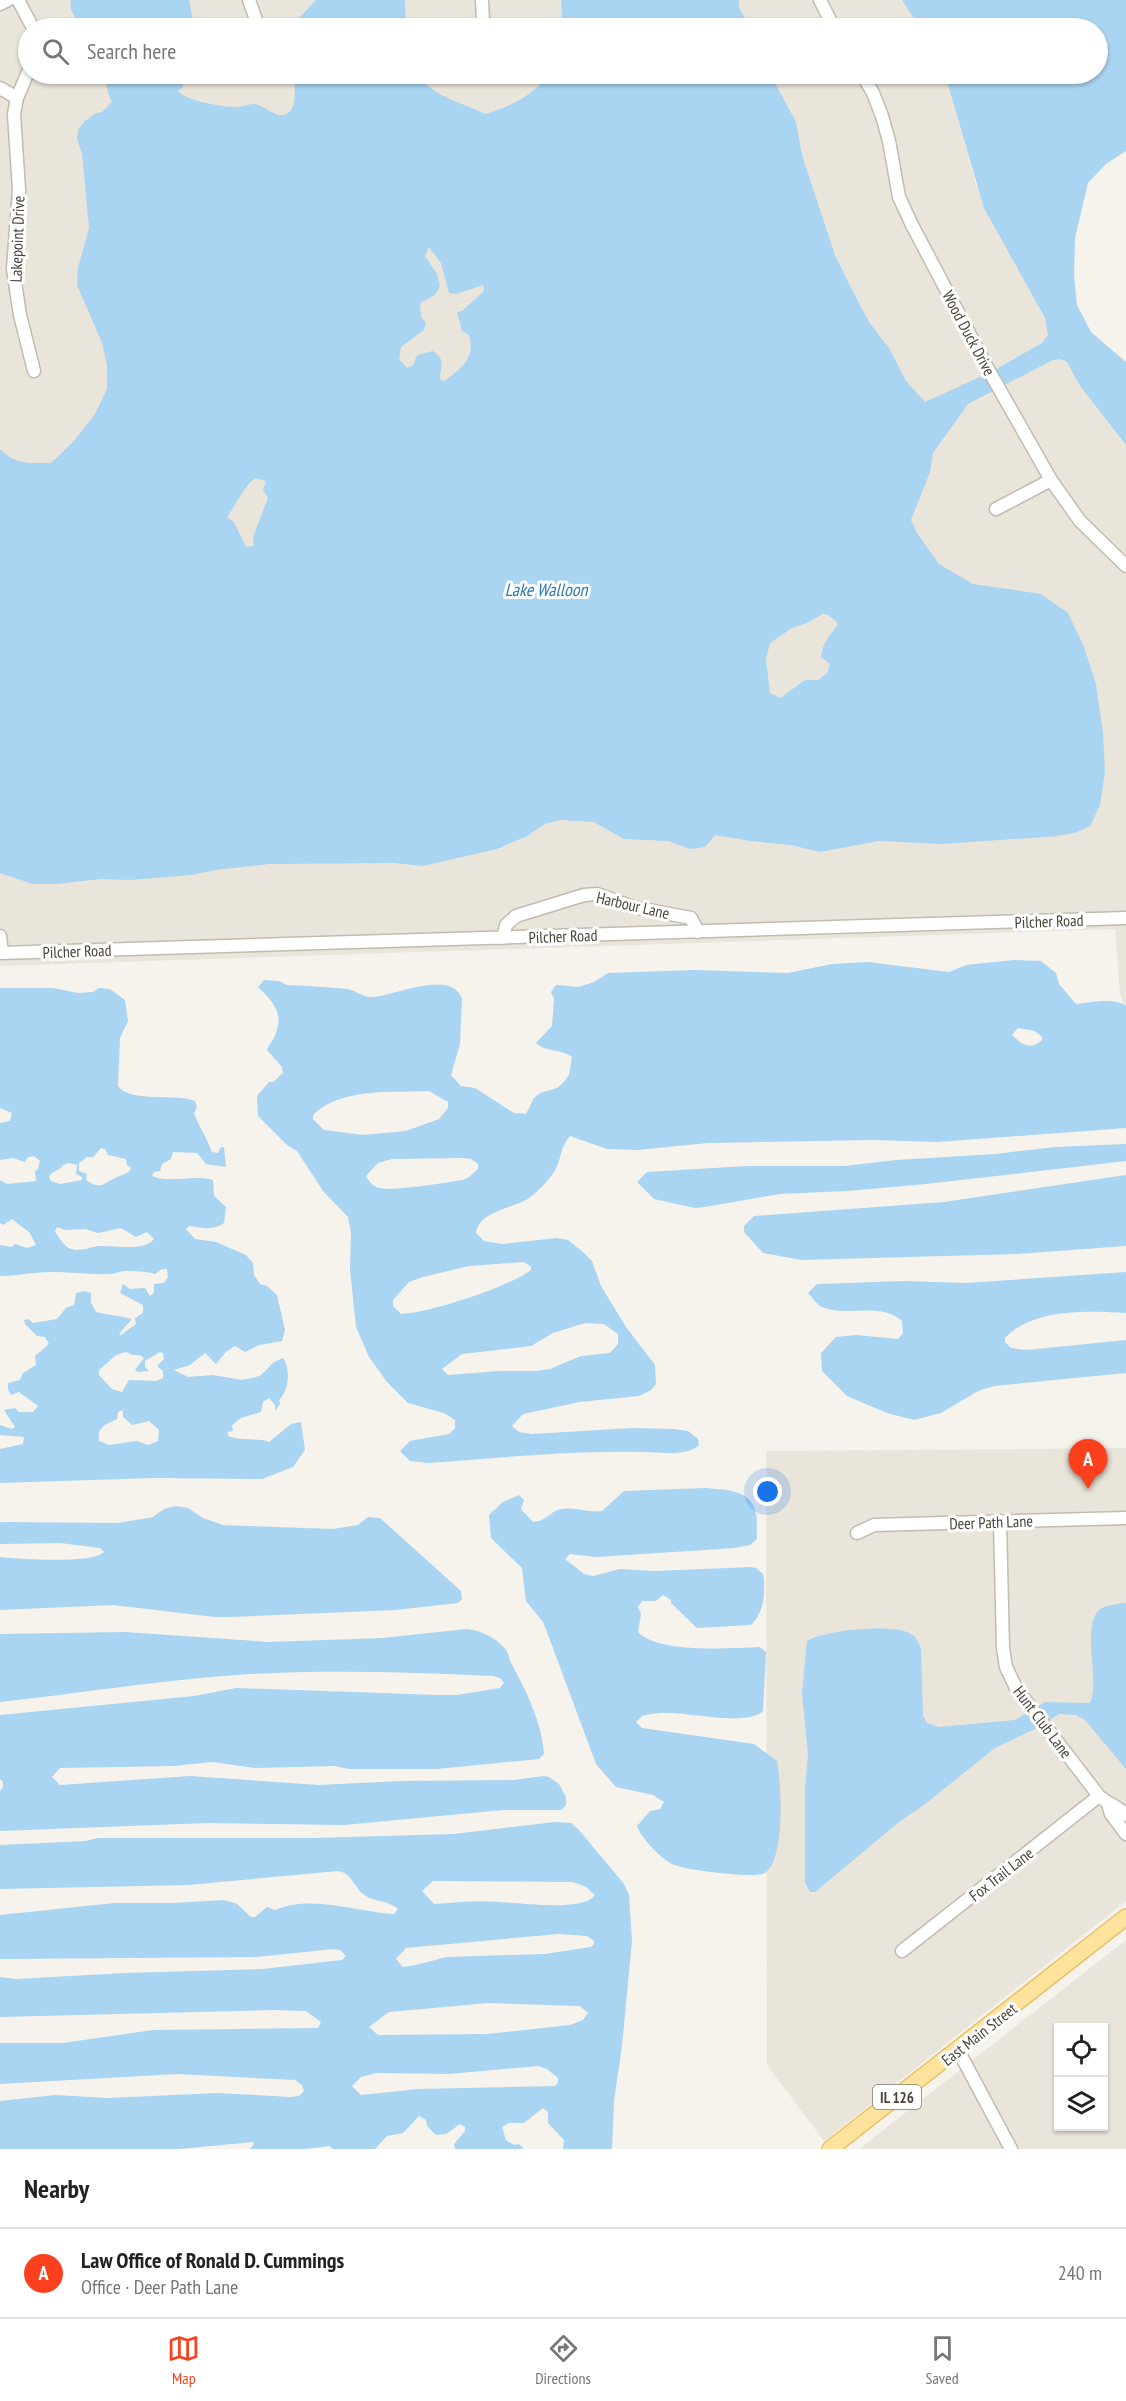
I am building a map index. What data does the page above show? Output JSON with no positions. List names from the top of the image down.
{
  "streets": {
    "main road": ["East Main Street", "IL 126"],
    "street": [
      "Lakepoint Drive",
      "Wood Duck Drive",
      "Harbour Lane",
      "Pilcher Road",
      "Deer Path Lane",
      "Hunt Club Lane",
      "Fox Trail Lane"
    ]
  },
  "crossings": [
    ["Harbour Lane", "Pilcher Road"],
    ["Deer Path Lane", "Hunt Club Lane"],
    ["Hunt Club Lane", "Fox Trail Lane"]
  ],
  "water": ["Lake Walloon"],
  "page": {
    "search": "Search here",
    "pins": "A",
    "heading": "Nearby",
    "list": [
      {
        "mark": "A",
        "name": "Law Office of Ronald D. Cummings",
        "note": "Office · Deer Path Lane",
        "value": "240 m"
      }
    ],
    "nav": ["Map", "Directions", "Saved"]
  }
}
